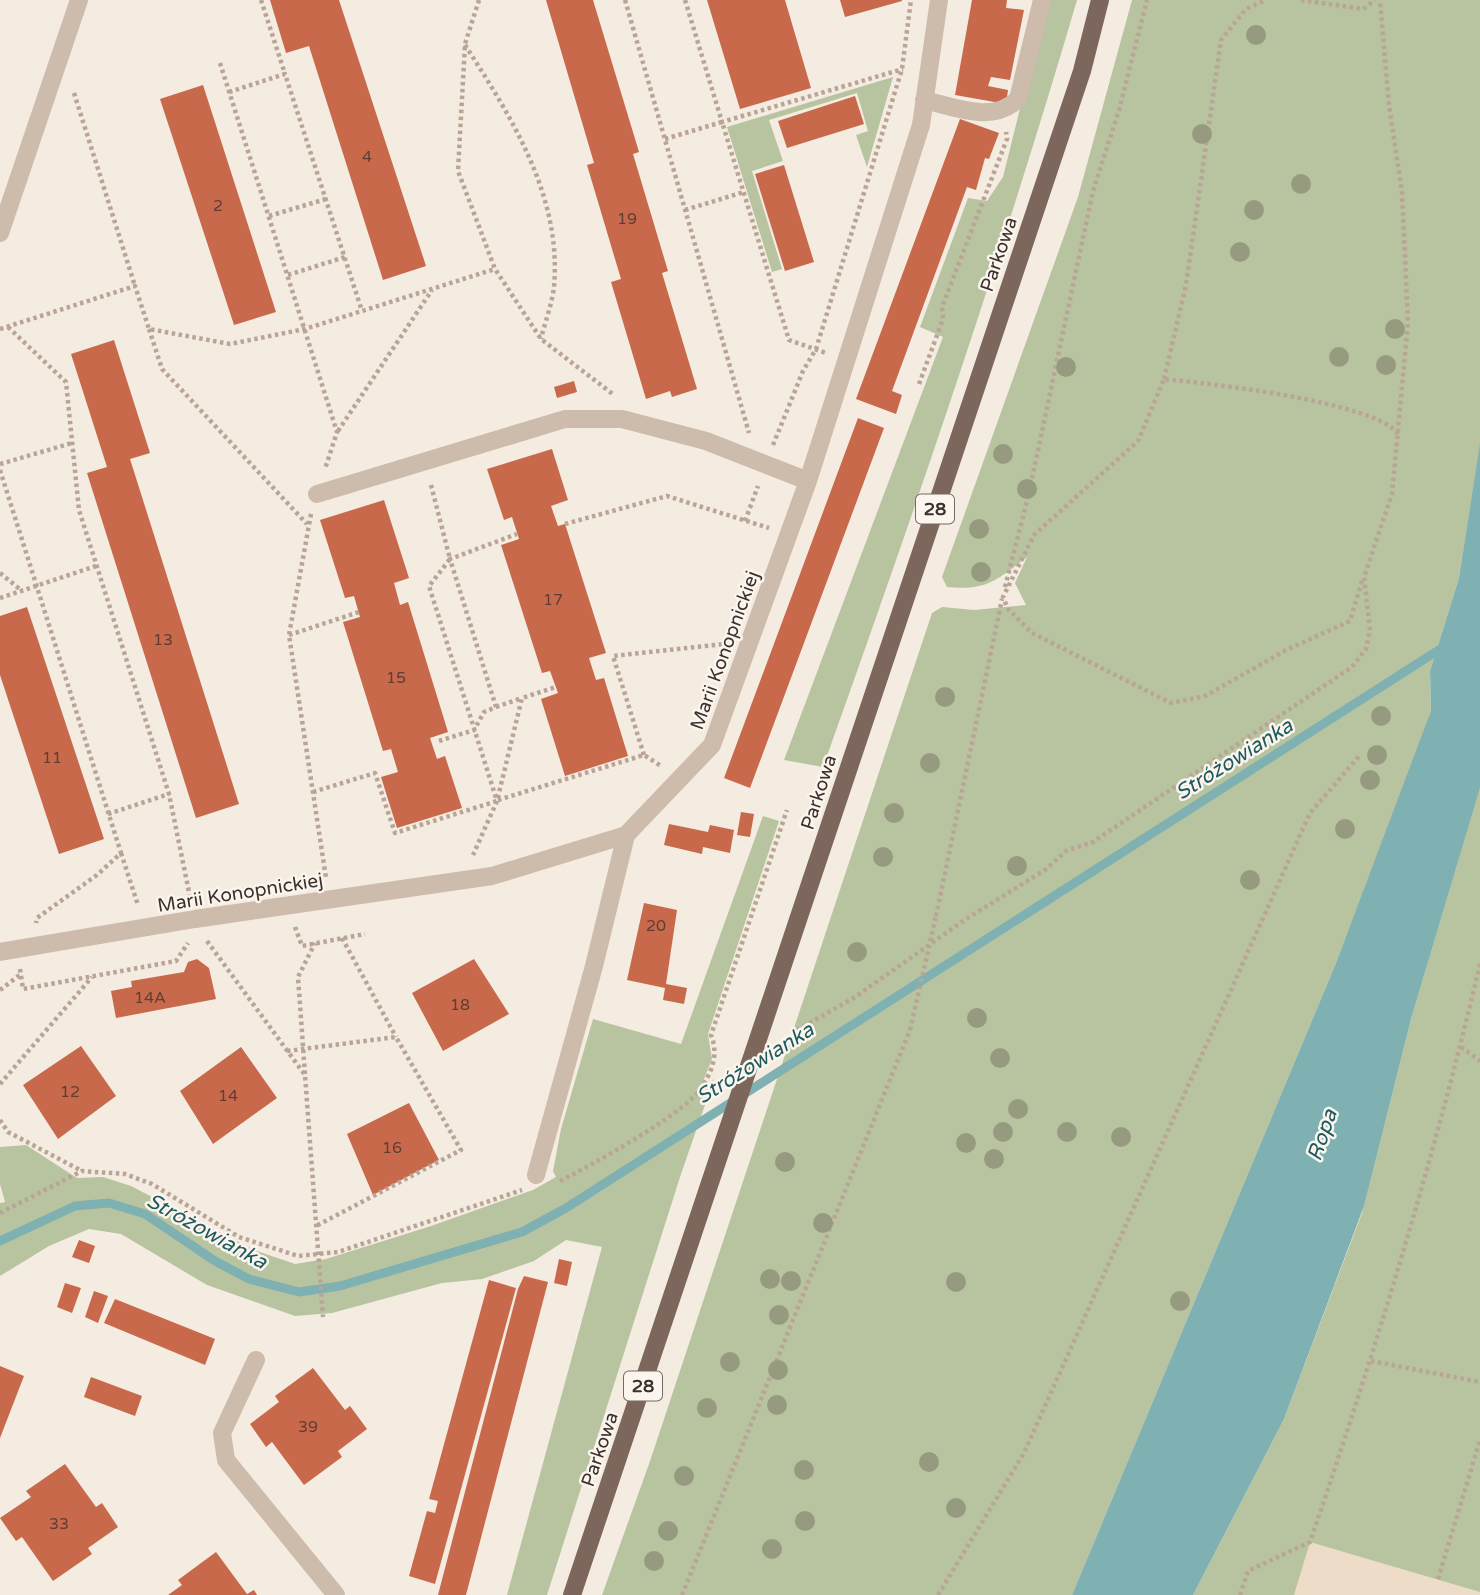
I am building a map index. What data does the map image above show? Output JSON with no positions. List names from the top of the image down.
{
  "streets": {
    "main road": ["Parkowa", "28"],
    "street": ["Marii Konopnickiej"]
  },
  "water": ["Stróżowianka", "Ropa"],
  "house_numbers": [
    "4",
    "2",
    "19",
    "17",
    "13",
    "15",
    "11",
    "20",
    "14A",
    "18",
    "12",
    "14",
    "16",
    "39",
    "33"
  ]
}
